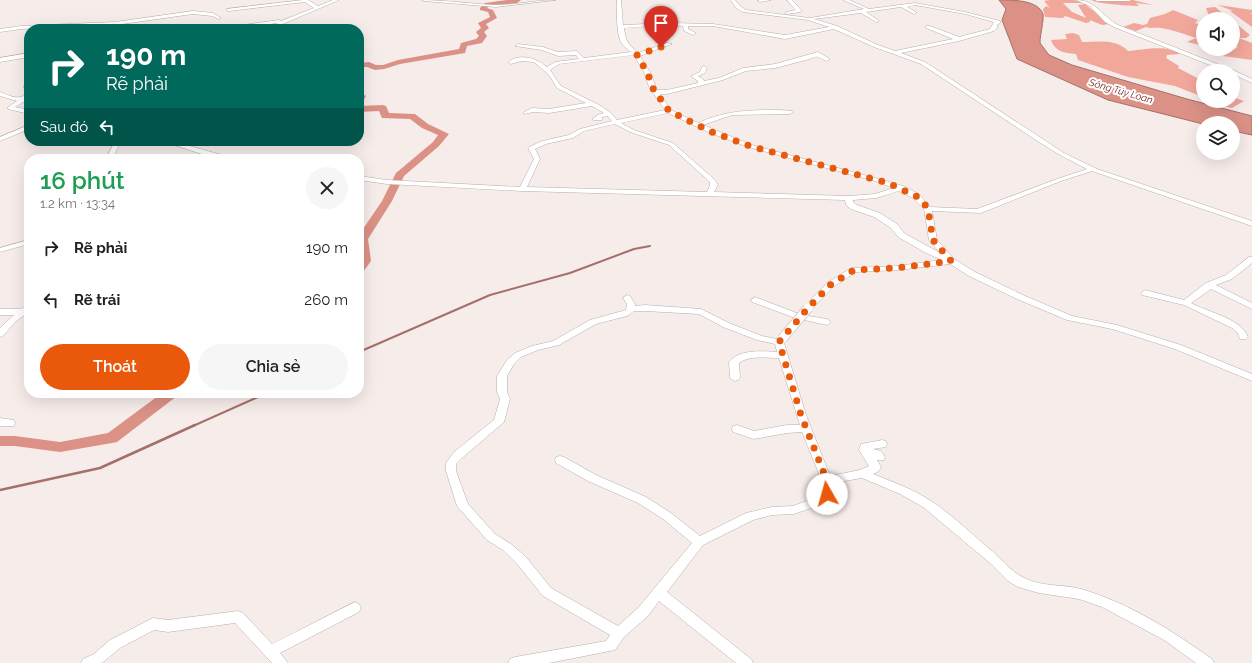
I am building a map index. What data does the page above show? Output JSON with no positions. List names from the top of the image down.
{
  "water": ["Sông Túy Loan"],
  "page": {
    "turn": ["190 m", "Rẽ phải"],
    "then": "Sau đó",
    "heading": ["16 phút", "1.2 km · 13:34"],
    "list": [
      {
        "name": "Rẽ phải",
        "value": "190 m"
      },
      {
        "name": "Rẽ trái",
        "value": "260 m"
      }
    ],
    "buttons": ["Thoát", "Chia sẻ"]
  }
}
